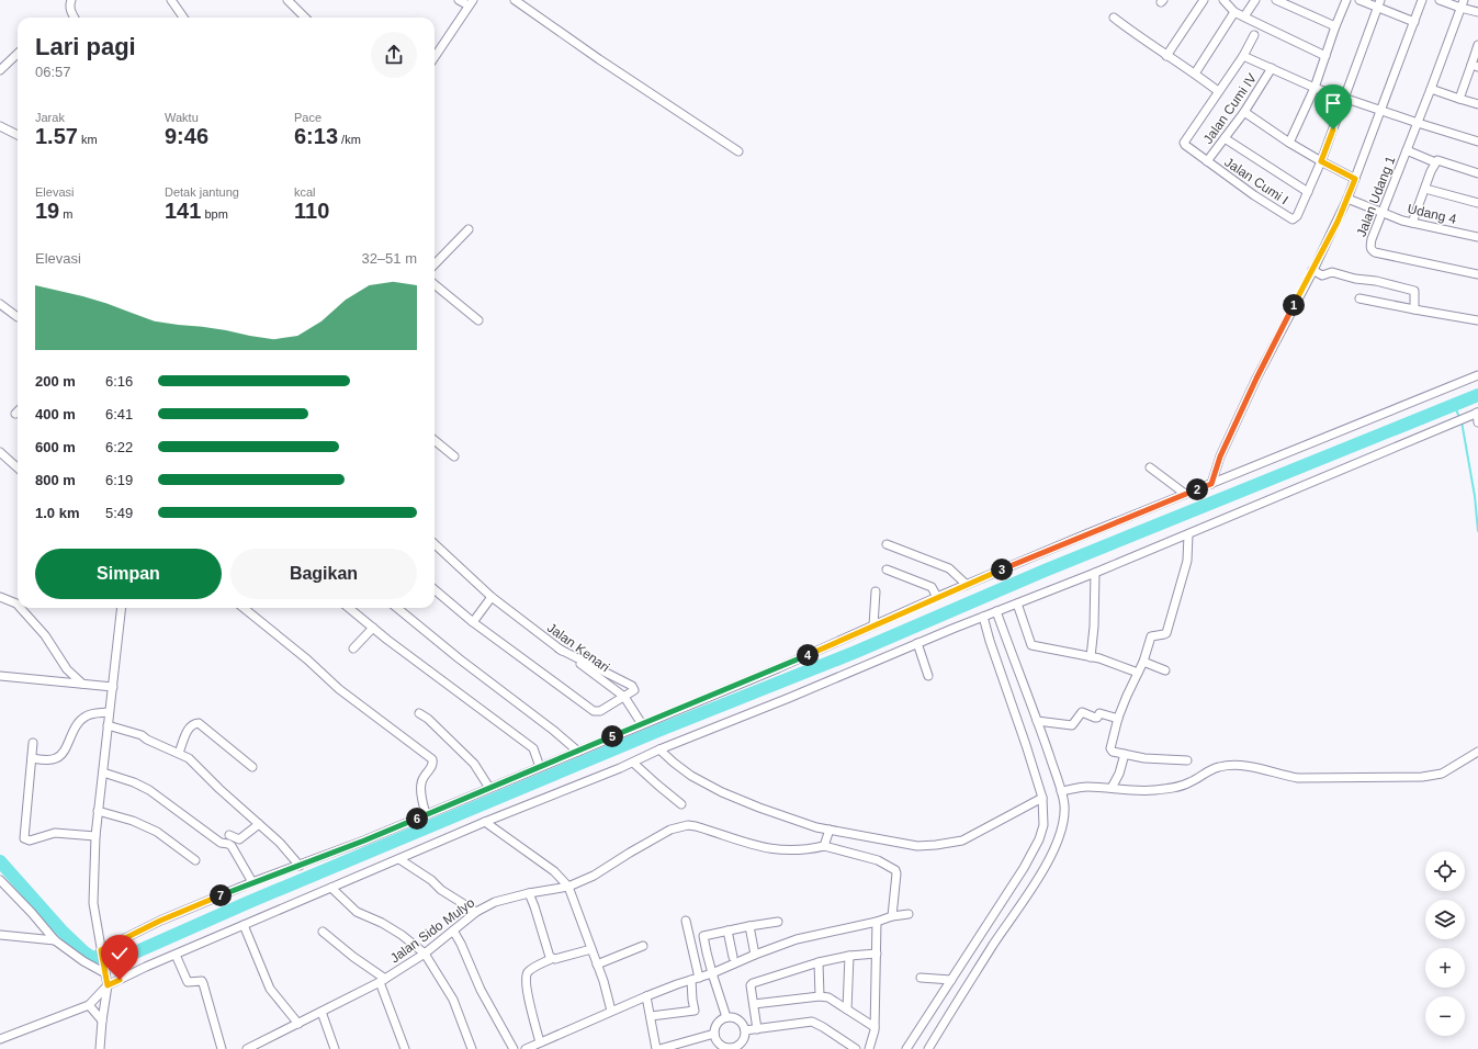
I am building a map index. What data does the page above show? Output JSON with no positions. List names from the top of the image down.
{
  "streets": {
    "street": [
      "Jalan Cumi IV",
      "Jalan Cumi I",
      "Jalan Udang 1",
      "Udang 4",
      "Jalan Kenari",
      "Jalan Sido Mulyo"
    ]
  },
  "crossings": [
    ["Jalan Cumi IV", "Jalan Cumi I"],
    ["Jalan Udang 1", "Udang 4"]
  ],
  "page": {
    "heading": ["Lari pagi", "06:57"],
    "stats": [
      ["Jarak", "1.57 km"],
      ["Waktu", "9:46"],
      ["Pace", "6:13 /km"],
      ["Elevasi", "19 m"],
      ["Detak jantung", "141 bpm"],
      ["kcal", "110"]
    ],
    "chart": ["Elevasi", "32–51 m"],
    "pins": [
      "1",
      "2",
      "3",
      "4",
      "5",
      "6",
      "7"
    ],
    "list": [
      {
        "name": "200 m",
        "note": "6:16"
      },
      {
        "name": "400 m",
        "note": "6:41"
      },
      {
        "name": "600 m",
        "note": "6:22"
      },
      {
        "name": "800 m",
        "note": "6:19"
      },
      {
        "name": "1.0 km",
        "note": "5:49"
      }
    ],
    "buttons": ["Simpan", "Bagikan"],
    "map_buttons": ["+", "−"]
  }
}
